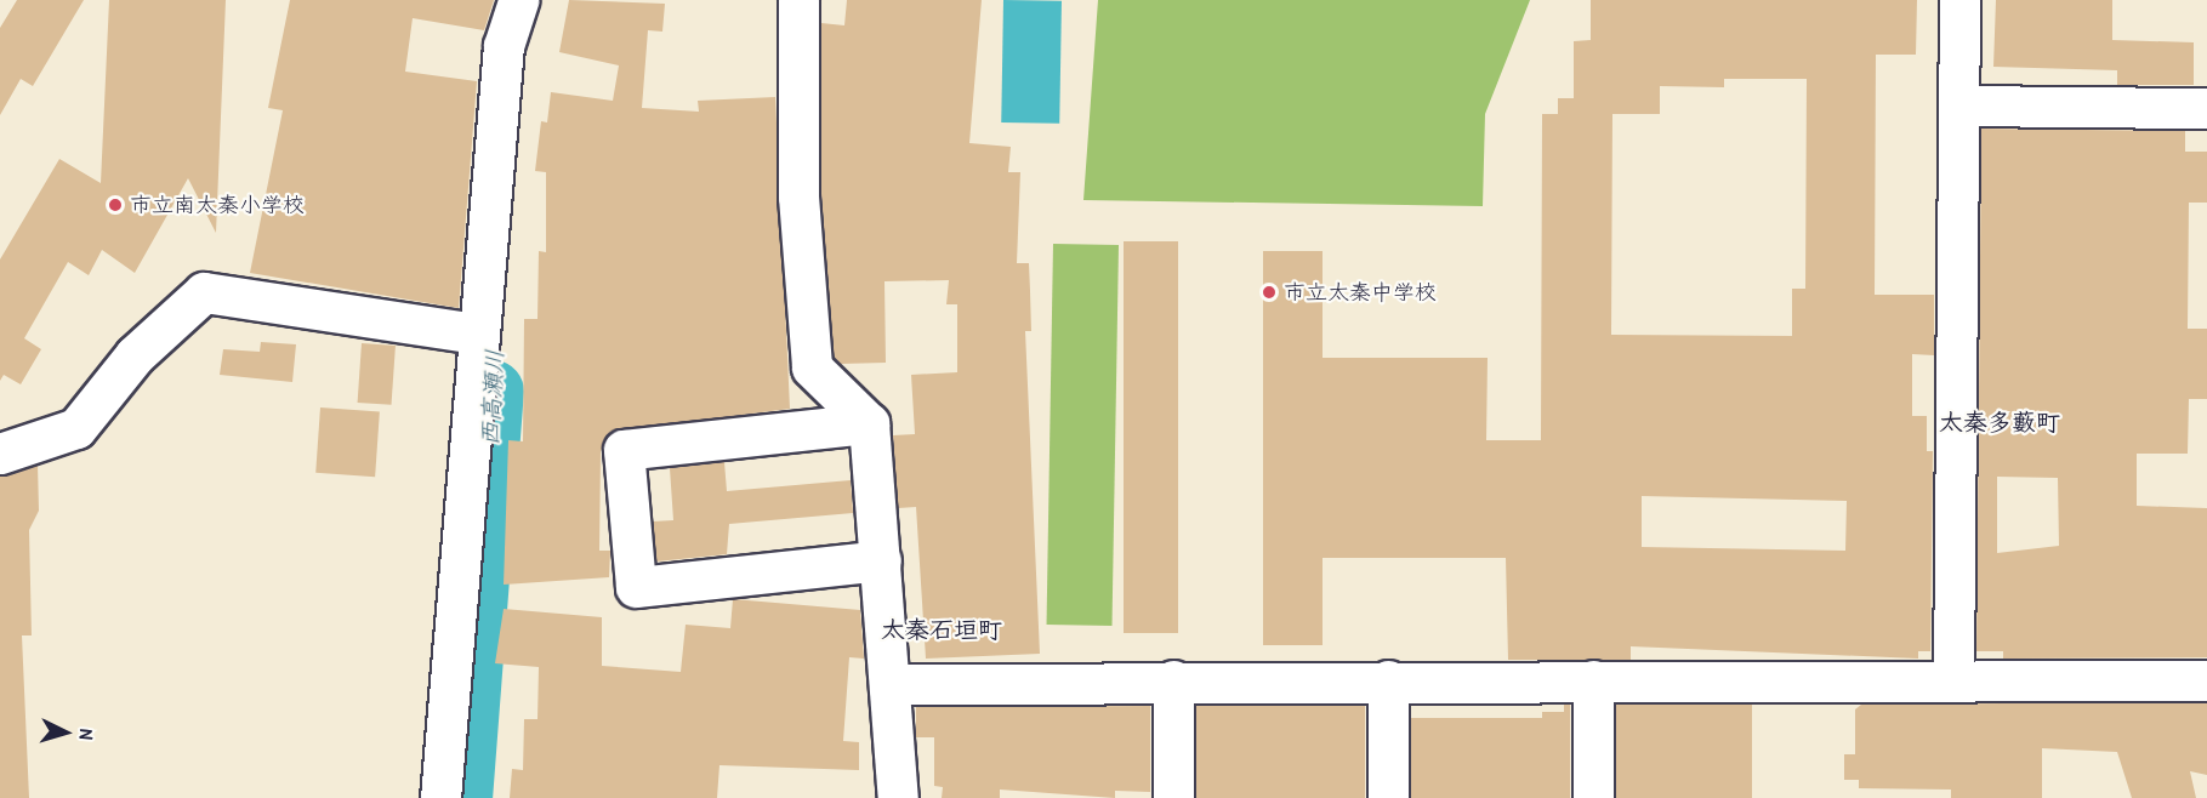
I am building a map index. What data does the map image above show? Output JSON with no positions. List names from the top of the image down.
{
  "districts": ["太秦多藪町", "太秦石垣町"],
  "water": ["西高瀬川"],
  "places": ["市立南太秦小学校", "市立太秦中学校"],
  "north": "right"
}
